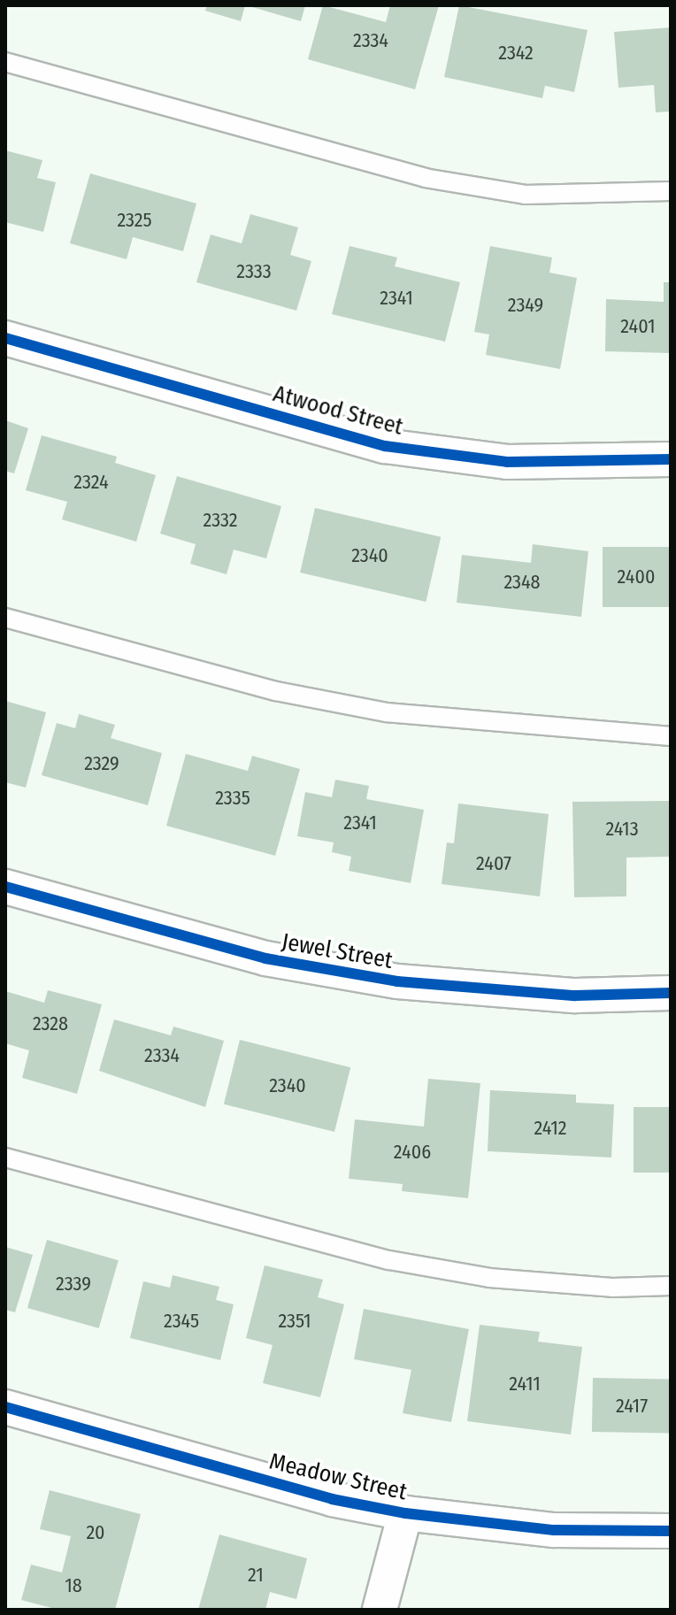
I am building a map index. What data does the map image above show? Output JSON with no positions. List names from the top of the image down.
{
  "streets": {
    "street": ["Atwood Street", "Jewel Street", "Meadow Street"]
  },
  "house_numbers": [
    "2334",
    "2342",
    "2325",
    "2333",
    "2341",
    "2349",
    "2401",
    "2324",
    "2332",
    "2340",
    "2400",
    "2348",
    "2329",
    "2335",
    "2341",
    "2413",
    "2407",
    "2328",
    "2334",
    "2340",
    "2412",
    "2406",
    "2339",
    "2345",
    "2351",
    "2411",
    "2417",
    "20",
    "21",
    "18"
  ]
}
